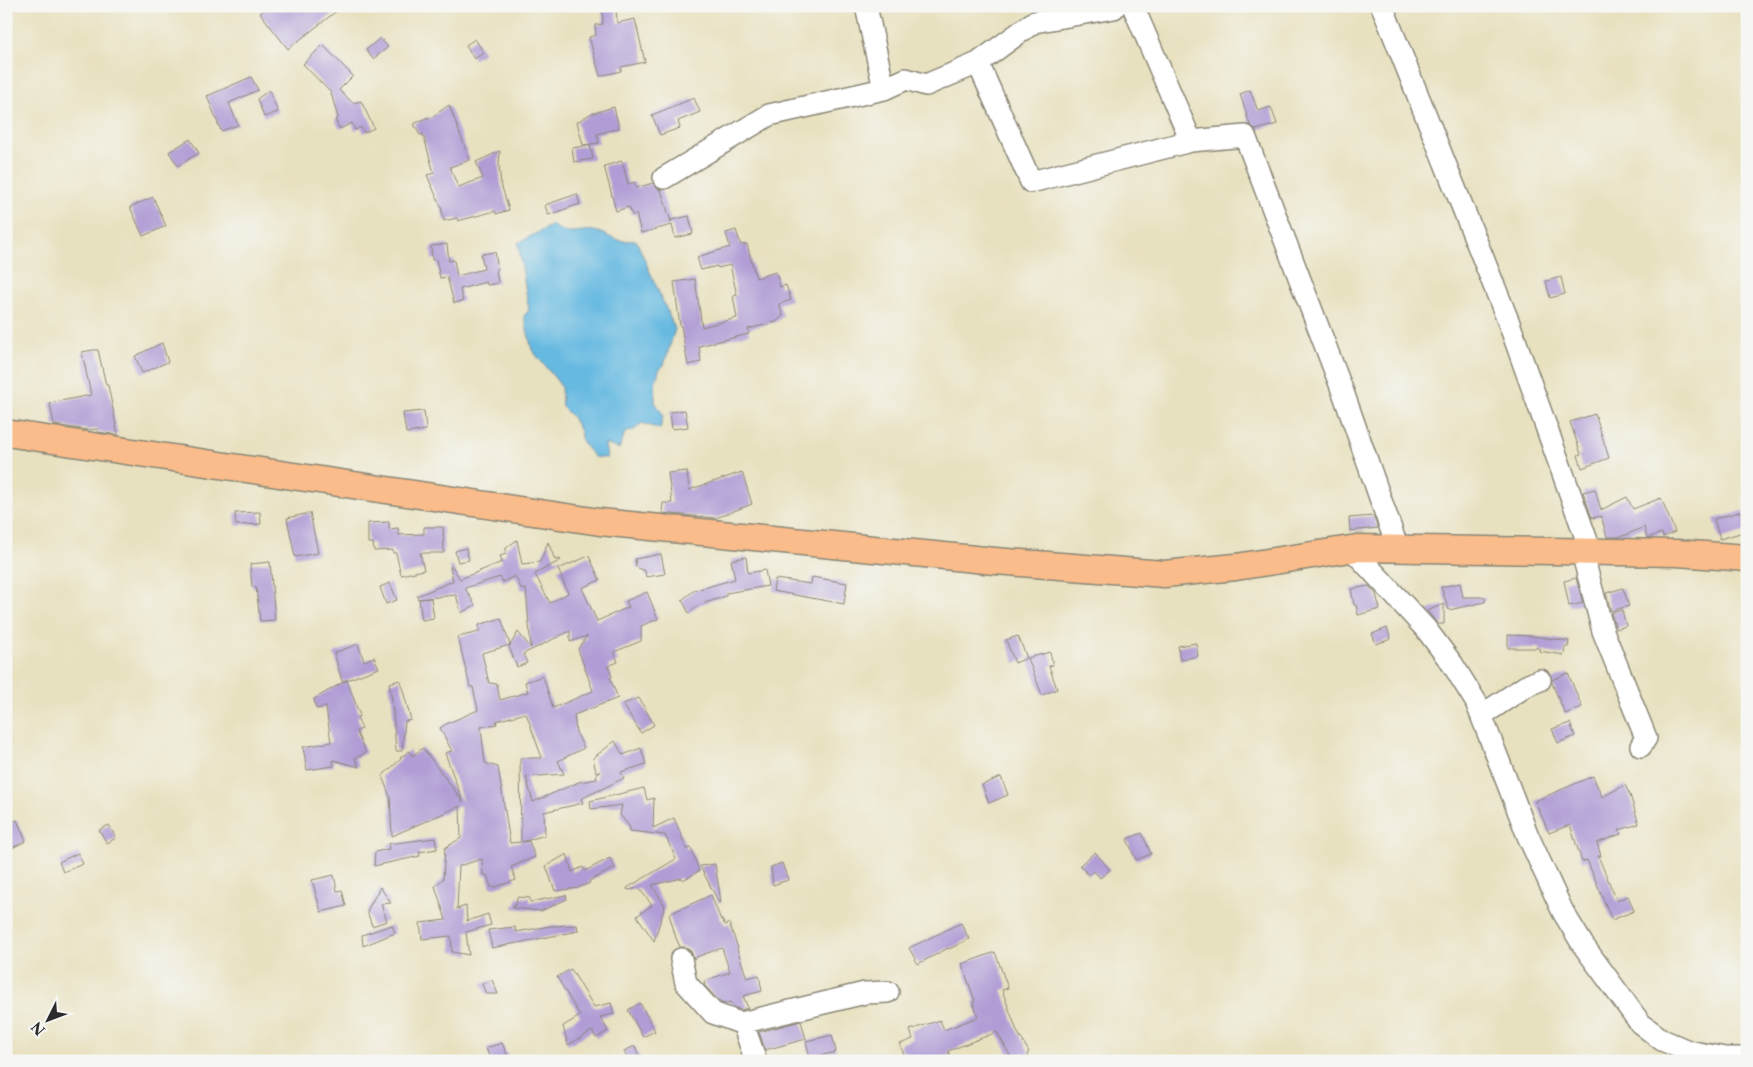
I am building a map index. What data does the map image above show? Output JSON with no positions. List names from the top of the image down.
{
  "north": "bottom left"
}
